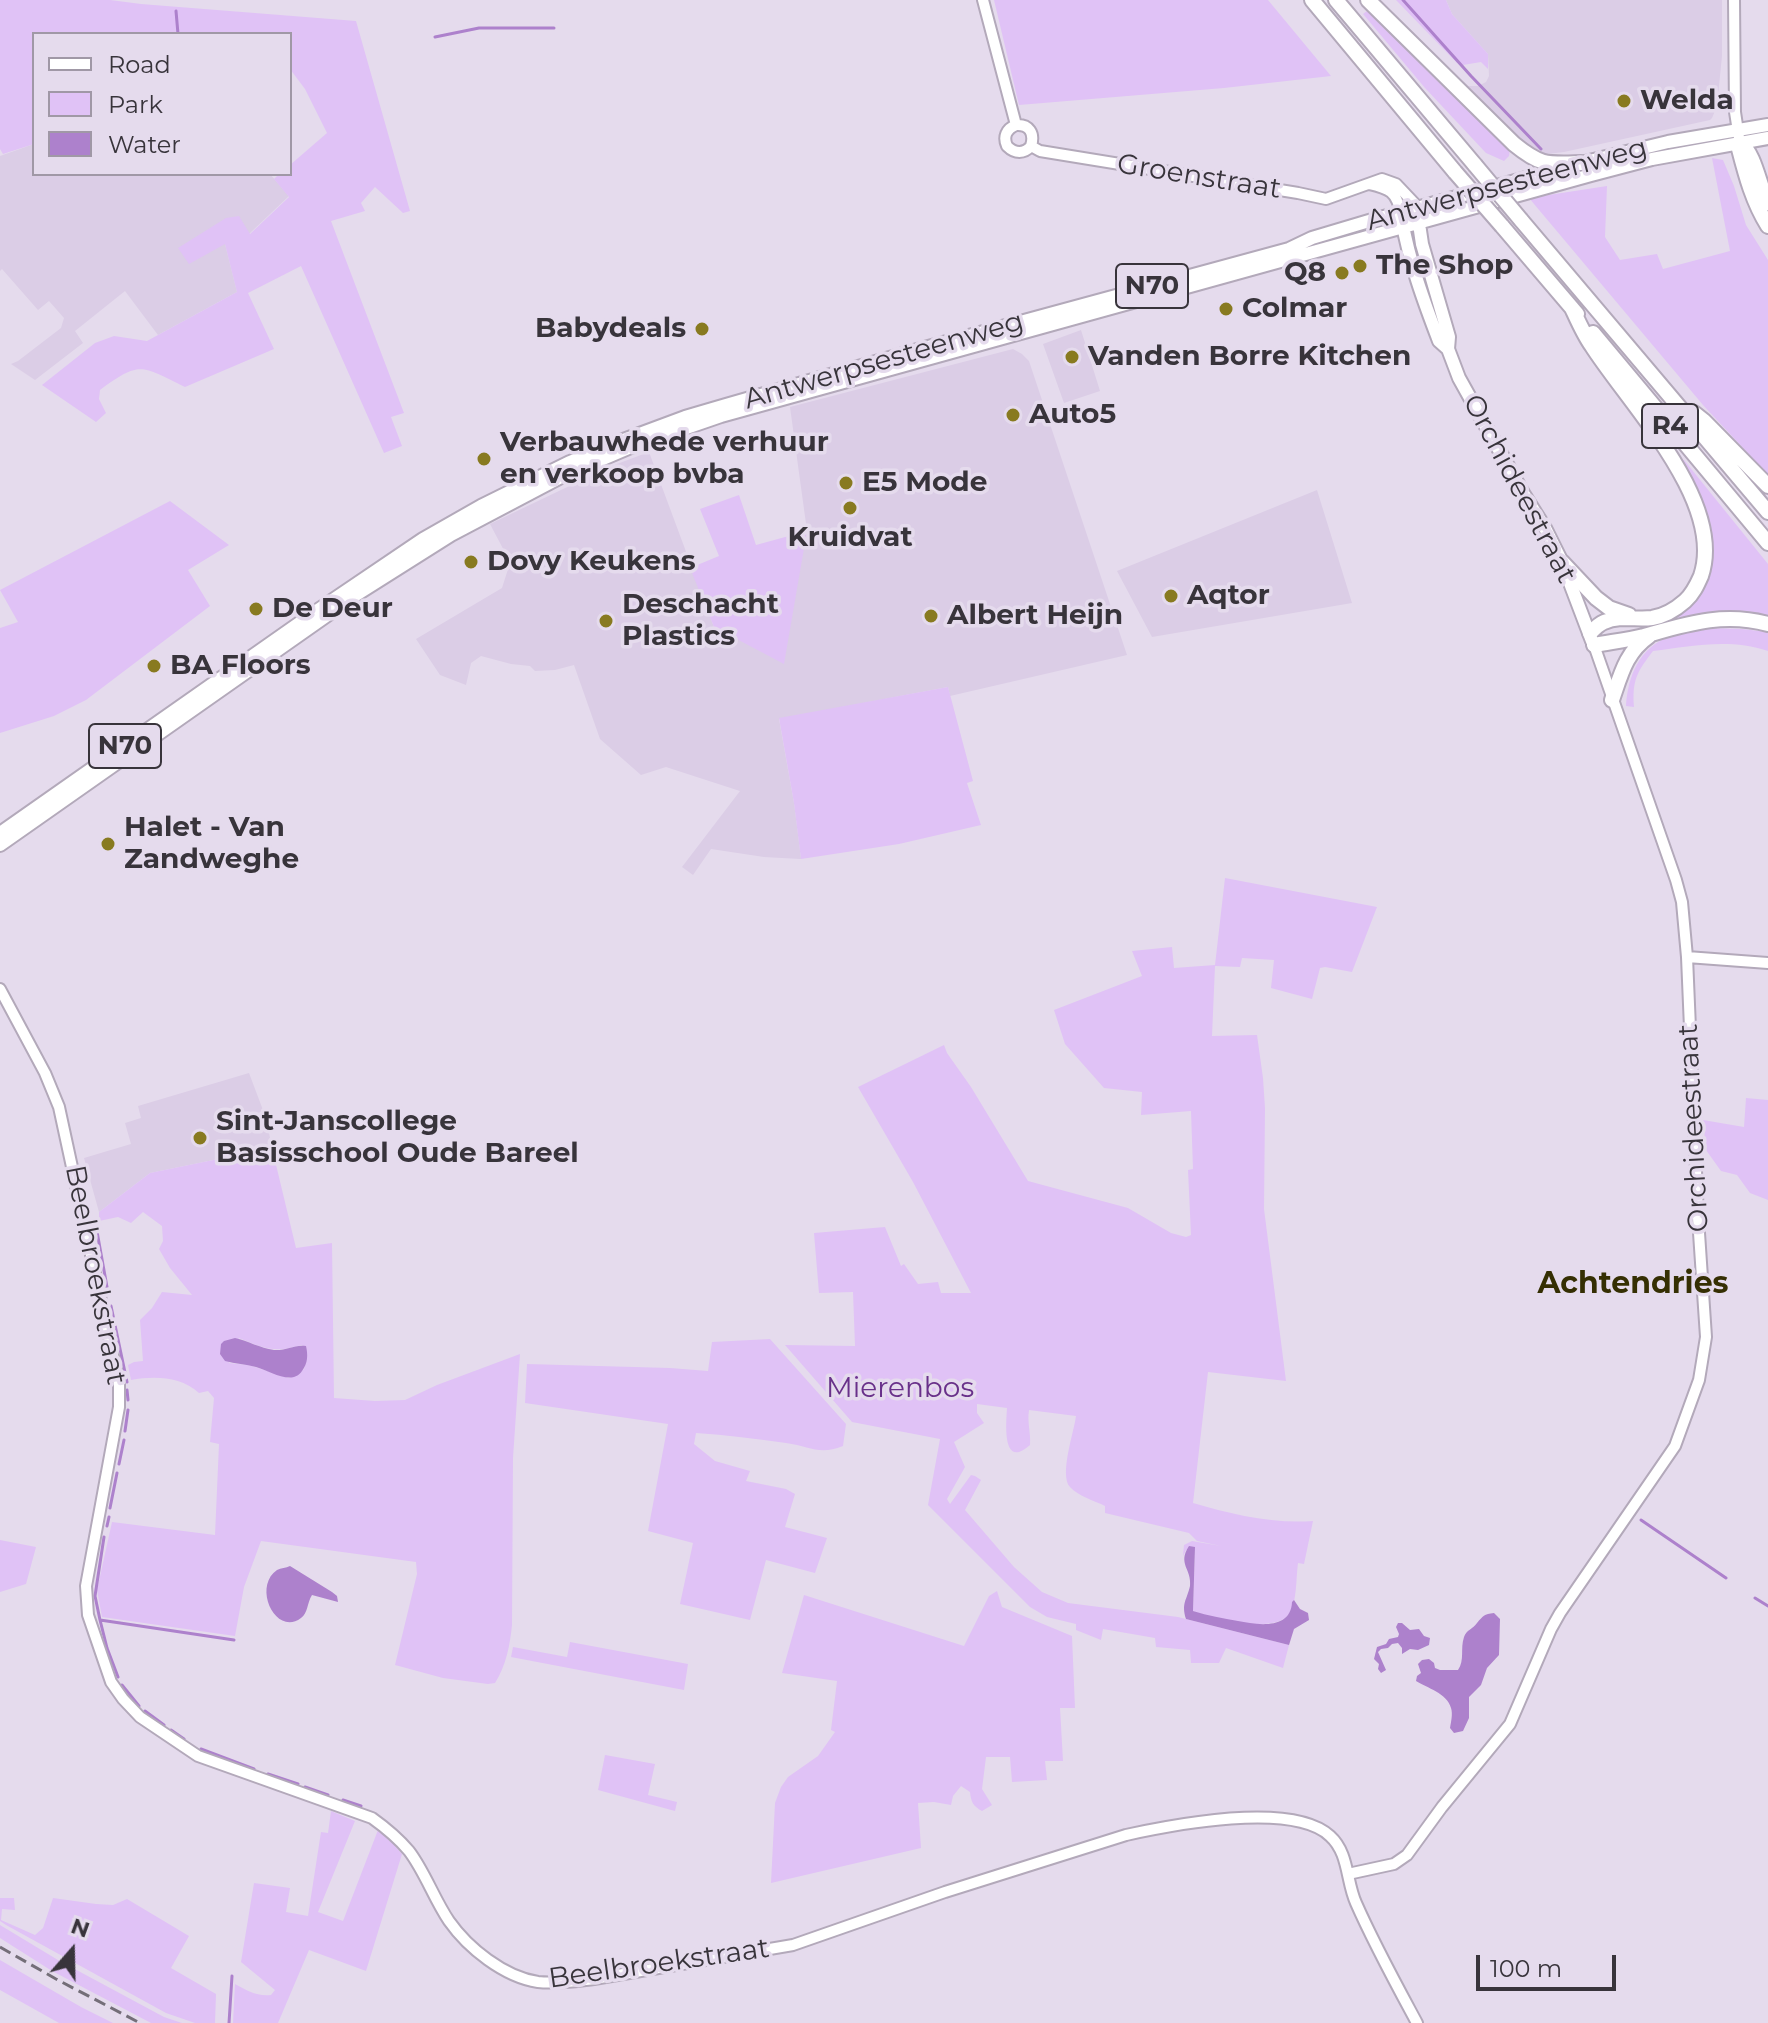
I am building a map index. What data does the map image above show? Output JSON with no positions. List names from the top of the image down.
{
  "streets": {
    "highway": ["R4"],
    "main road": ["Antwerpsesteenweg", "N70", "Orchideestraat"],
    "street": ["Groenstraat", "Beelbroekstraat"]
  },
  "crossings": [
    ["Antwerpsesteenweg", "Orchideestraat"],
    ["Orchideestraat", "Beelbroekstraat"]
  ],
  "districts": ["Achtendries"],
  "parks": ["Mierenbos"],
  "places": [
    "Welda",
    "The Shop",
    "Q8",
    "Colmar",
    "Babydeals",
    "Vanden Borre Kitchen",
    "Auto5",
    "Verbauwhede verhuur en verkoop bvba",
    "E5 Mode",
    "Kruidvat",
    "Dovy Keukens",
    "Aqtor",
    "De Deur",
    "Albert Heijn",
    "Deschacht Plastics",
    "BA Floors",
    "Halet - Van Zandweghe",
    "Sint-Janscollege Basisschool Oude Bareel"
  ],
  "legend": ["Road", "Park", "Water"],
  "scale_bar": "100 m",
  "north": "top"
}
